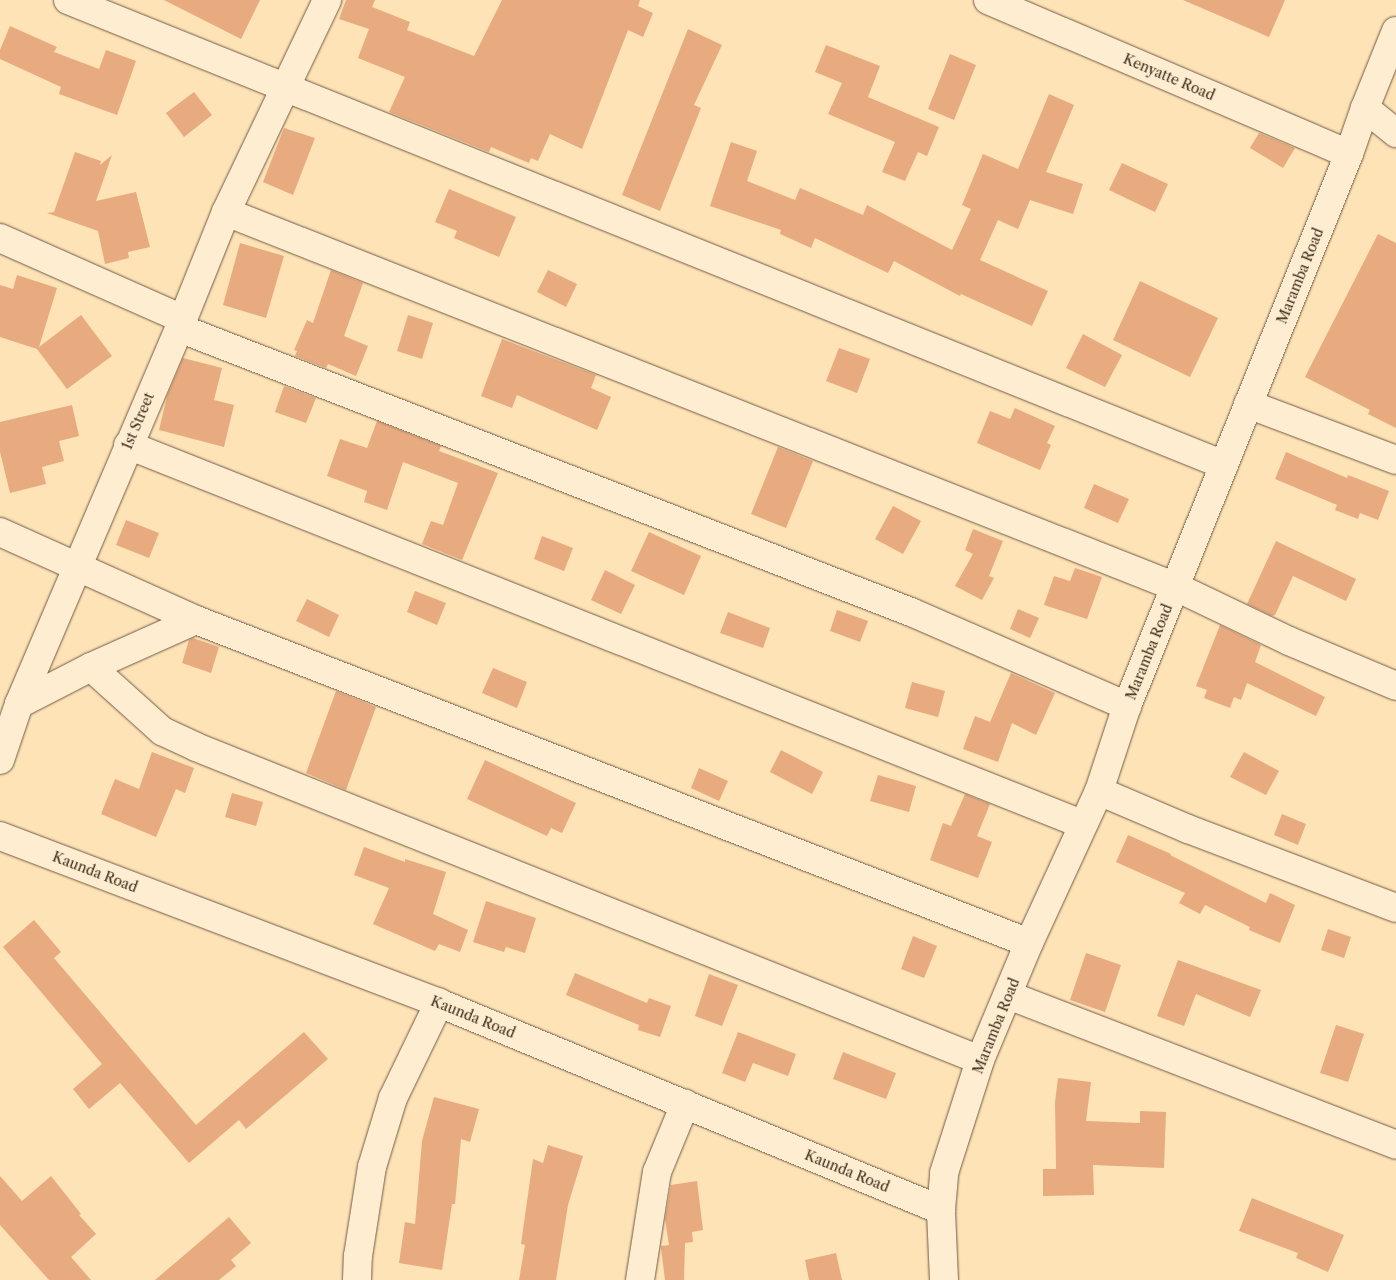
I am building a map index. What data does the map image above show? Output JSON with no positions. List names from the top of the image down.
{
  "streets": {
    "street": [
      "Kenyatte Road",
      "Maramba Road",
      "1st Street",
      "Kaunda Road"
    ]
  },
  "crossings": [
    ["Kenyatte Road", "Maramba Road"],
    ["Maramba Road", "Kaunda Road"]
  ]
}
